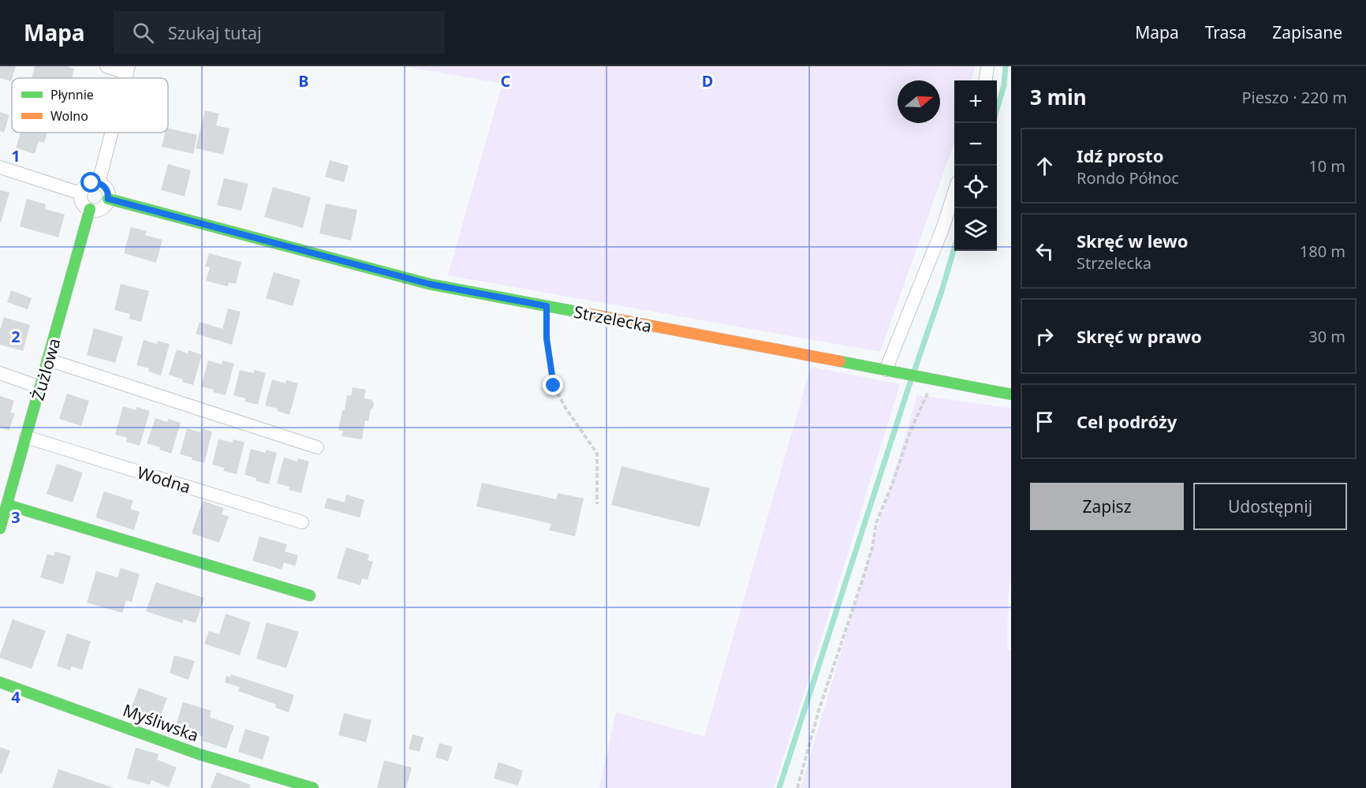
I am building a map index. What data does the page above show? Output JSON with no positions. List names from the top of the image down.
{
  "streets": {
    "street": [
      "Strzelecka",
      "Żużlowa",
      "Wodna",
      "Myśliwska"
    ]
  },
  "crossings": [
    ["Strzelecka", "Żużlowa"],
    ["Żużlowa", "Wodna"]
  ],
  "legend": ["Płynnie", "Wolno"],
  "north": "right",
  "page": {
    "header": "Mapa",
    "search": "Szukaj tutaj",
    "nav": ["Mapa", "Trasa", "Zapisane"],
    "heading": ["3 min", "Pieszo · 220 m"],
    "map_buttons": ["+", "−"],
    "list": [
      ["Idź prosto", "Rondo Północ", "10 m"],
      ["Skręć w lewo", "Strzelecka", "180 m"],
      ["Skręć w prawo", "30 m"],
      "Cel podróży"
    ],
    "buttons": ["Zapisz", "Udostępnij"]
  },
  "grid": {
    "columns": ["B", "C", "D"],
    "rows": [
      "1",
      "2",
      "3",
      "4"
    ]
  }
}
